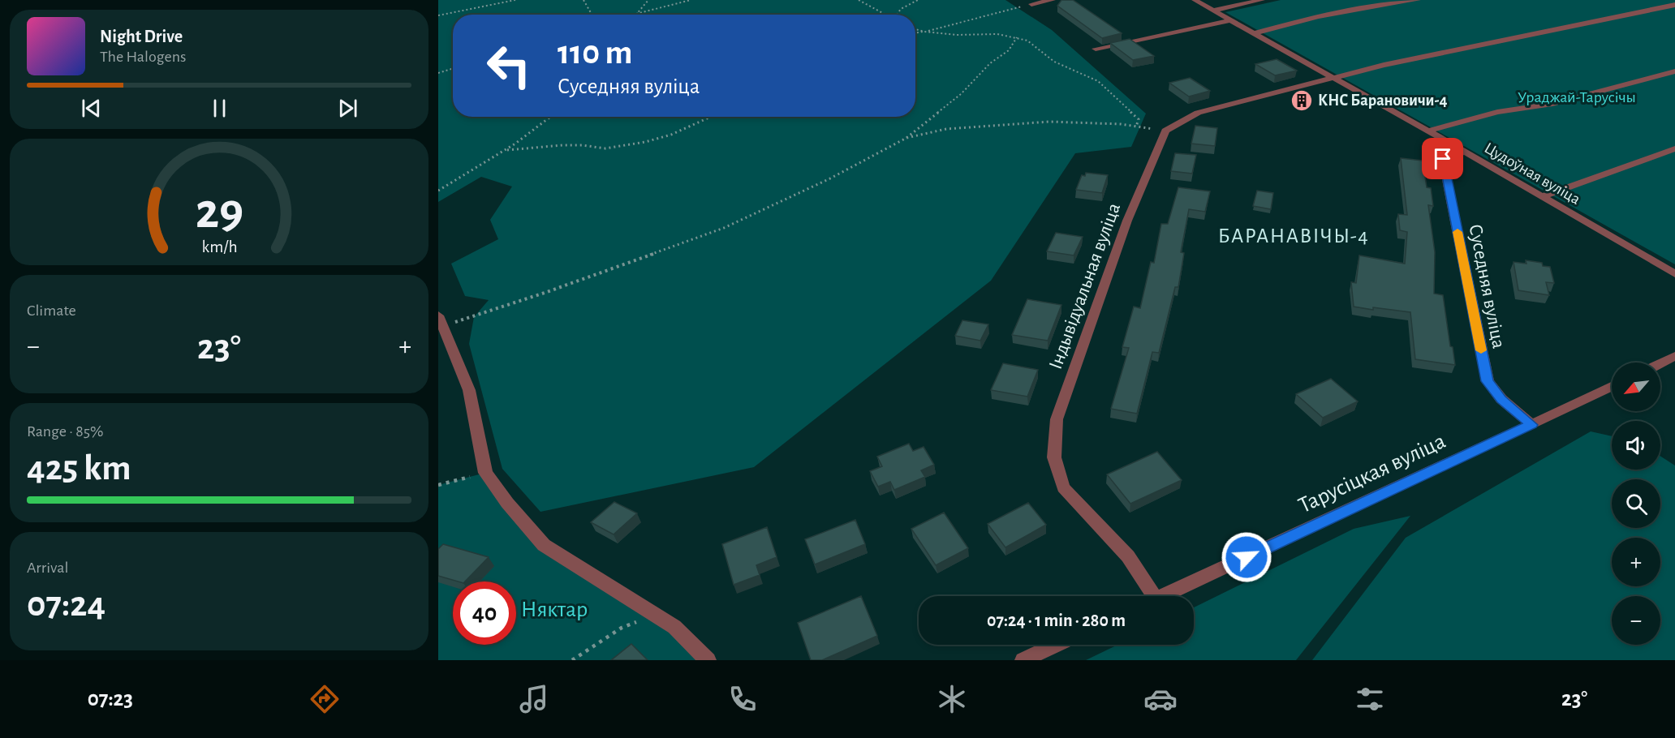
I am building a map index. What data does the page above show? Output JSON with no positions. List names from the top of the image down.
{
  "streets": {
    "street": [
      "Цудоўная вуліца",
      "Індывідуальная вуліца",
      "Суседняя вуліца",
      "Тарусіцкая вуліца"
    ]
  },
  "crossings": [
    ["Цудоўная вуліца", "Суседняя вуліца"],
    ["Суседняя вуліца", "Тарусіцкая вуліца"]
  ],
  "districts": ["БАРАНАВІЧЫ-4"],
  "parks": ["Ураджай-Тарусічы", "Няктар"],
  "places": {
    "building": ["КНС Барановичи-4"]
  },
  "north": "bottom left",
  "page": {
    "turn": ["110 m", "Суседняя вуліца"],
    "song": ["Night Drive", "The Halogens"],
    "tile": [
      "Climate",
      ["Range · 85%", "425 km"],
      ["Arrival", "07:24"]
    ],
    "heat": ["−", "23°", "+"],
    "map_buttons": ["+", "−"],
    "limit": "40",
    "trip": "07:24 · 1 min · 280 m",
    "tabs": ["07:23", "23°"],
    "gauge": ["29", "km/h"]
  }
}
